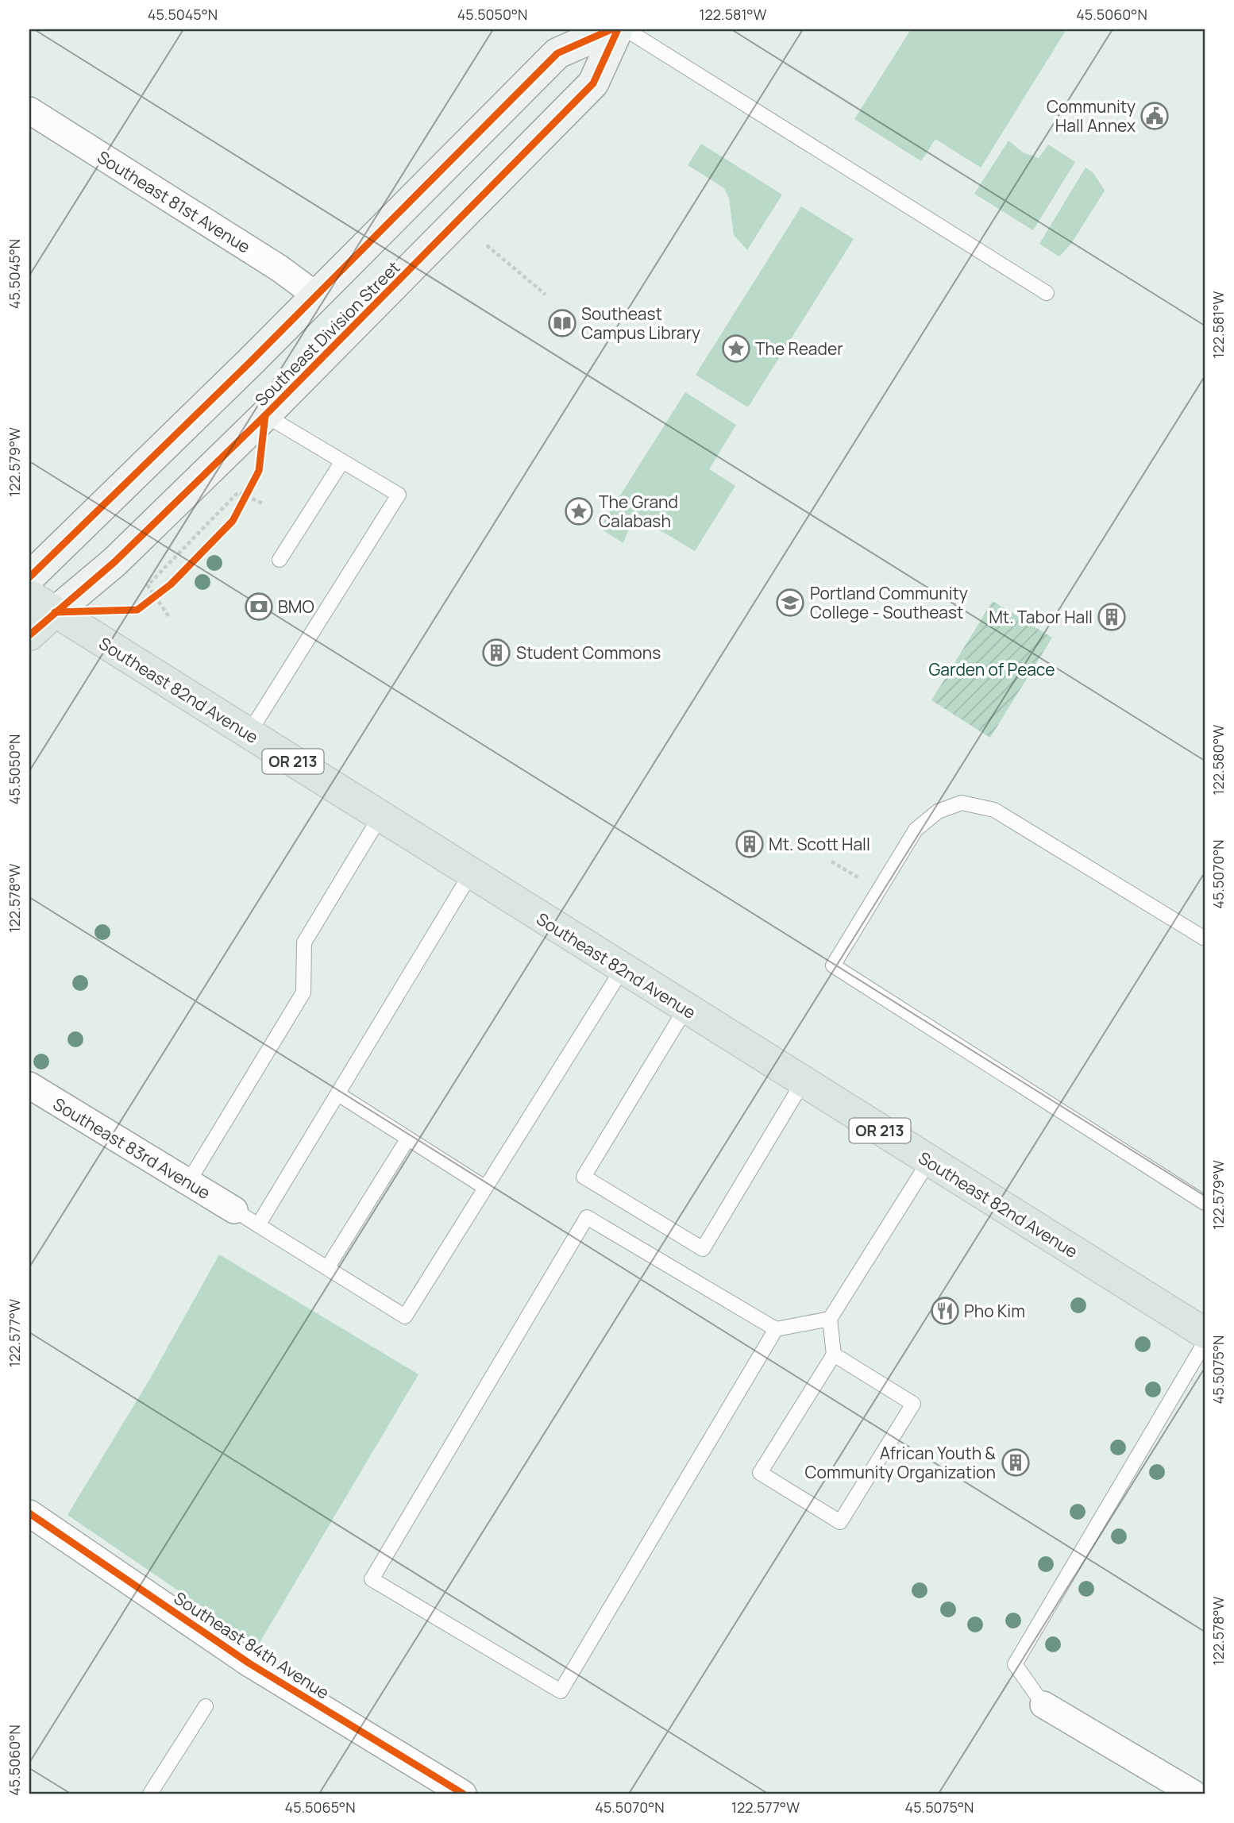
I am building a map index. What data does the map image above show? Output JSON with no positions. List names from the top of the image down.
{
  "streets": {
    "main road": ["Southeast Division Street", "Southeast 82nd Avenue", "OR 213"],
    "street": ["Southeast 81st Avenue", "Southeast 83rd Avenue", "Southeast 84th Avenue"]
  },
  "crossings": [
    ["Southeast 81st Avenue", "Southeast Division Street"],
    ["Southeast Division Street", "Southeast 82nd Avenue"]
  ],
  "parks": ["Garden of Peace"],
  "places": {
    "public building": ["Community Hall Annex"],
    "library": ["Southeast Campus Library"],
    "place": ["The Reader", "The Grand Calabash"],
    "school or university": ["Portland Community College - Southeast"],
    "bank": ["BMO"],
    "building": [
      "Mt. Tabor Hall",
      "Student Commons",
      "Mt. Scott Hall",
      "African Youth & Community Organization"
    ],
    "restaurant": ["Pho Kim"]
  },
  "coordinates": [
    "45.5045°N",
    "45.5050°N",
    "122.581°W",
    "45.5060°N",
    "122.579°W",
    "122.580°W",
    "45.5070°N",
    "122.578°W",
    "122.577°W",
    "45.5075°N",
    "45.5065°N"
  ]
}
